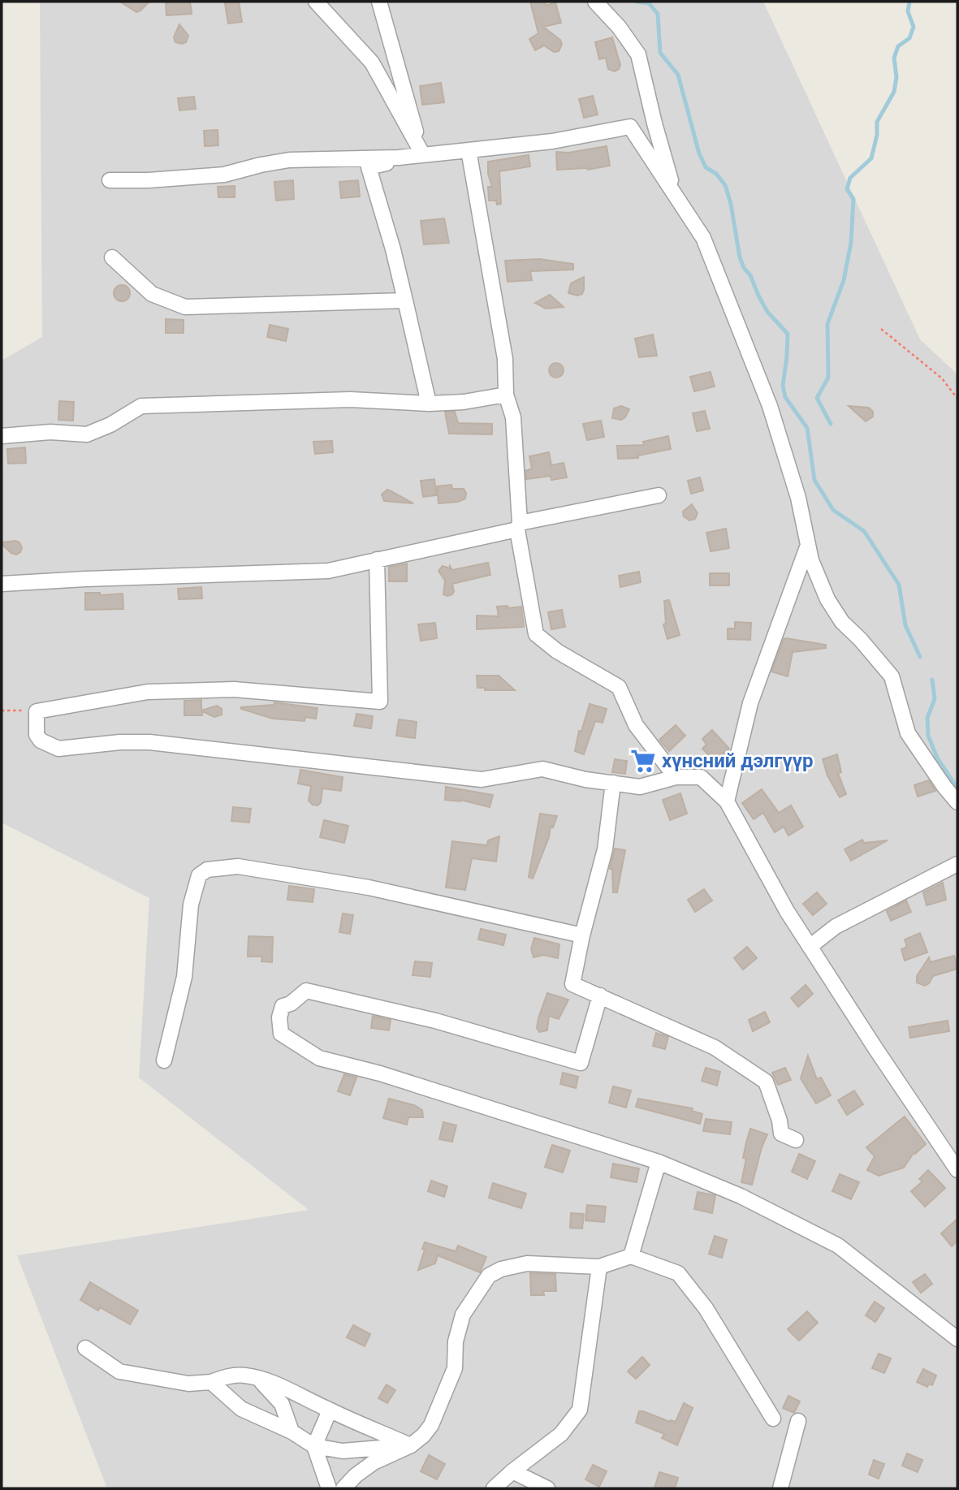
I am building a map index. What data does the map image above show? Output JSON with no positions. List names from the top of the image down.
{
  "places": {
    "supermarket": ["хүнсний дэлгүүр"]
  }
}
